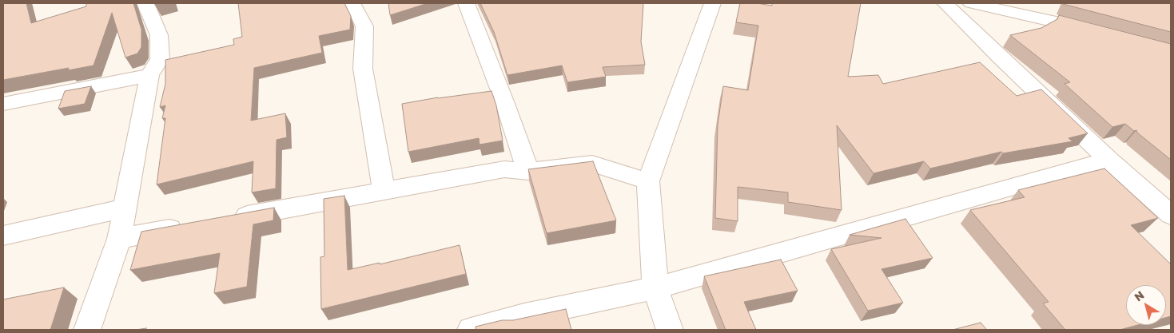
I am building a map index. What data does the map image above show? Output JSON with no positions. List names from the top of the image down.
{
  "north": "top left"
}
